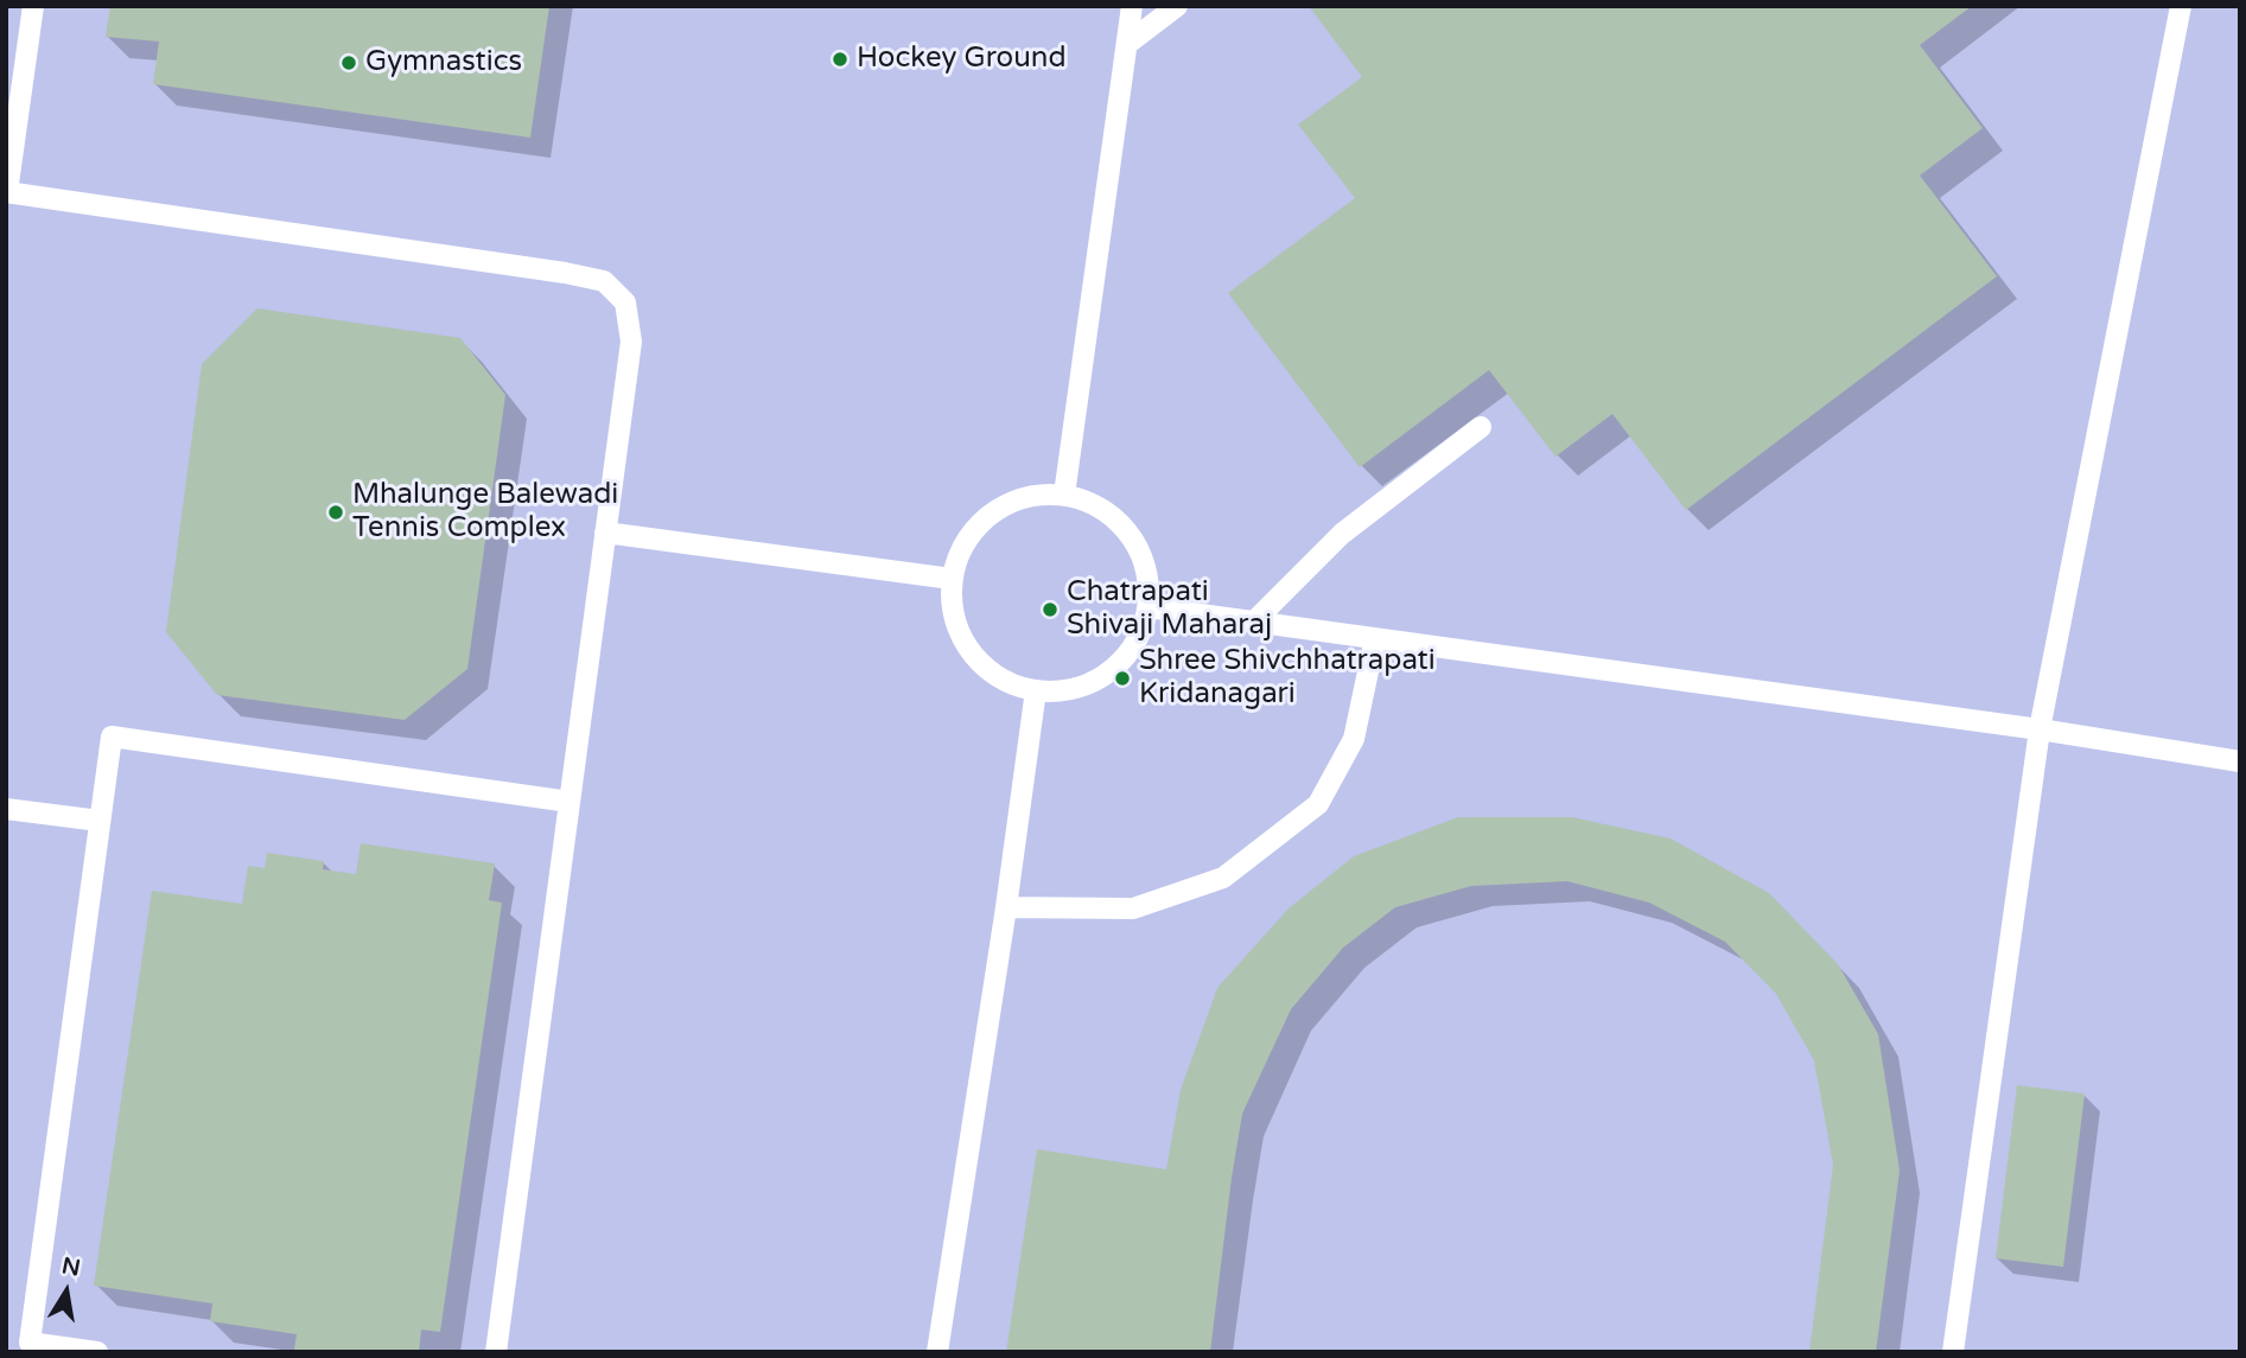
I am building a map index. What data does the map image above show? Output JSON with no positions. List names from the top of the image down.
{
  "places": [
    "Hockey Ground",
    "Gymnastics",
    "Mhalunge Balewadi Tennis Complex",
    "Chatrapati Shivaji Maharaj",
    "Shree Shivchhatrapati Kridanagari"
  ],
  "north": "top"
}
